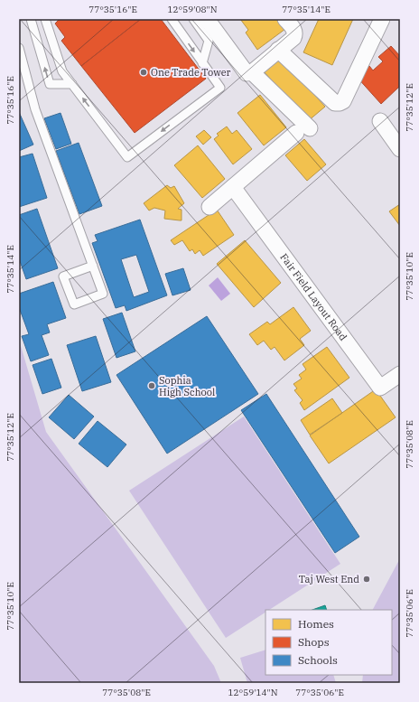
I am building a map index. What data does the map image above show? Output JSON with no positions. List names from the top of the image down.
{
  "streets": {
    "street": ["Fair Field Layout Road"]
  },
  "places": ["One Trade Tower", "Sophia High School", "Taj West End"],
  "legend": ["Homes", "Shops", "Schools"],
  "coordinates": [
    "77°35'16\"E",
    "12°59'08\"N",
    "77°35'14\"E",
    "77°35'12\"E",
    "77°35'10\"E",
    "77°35'08\"E",
    "77°35'06\"E",
    "12°59'14\"N"
  ]
}
